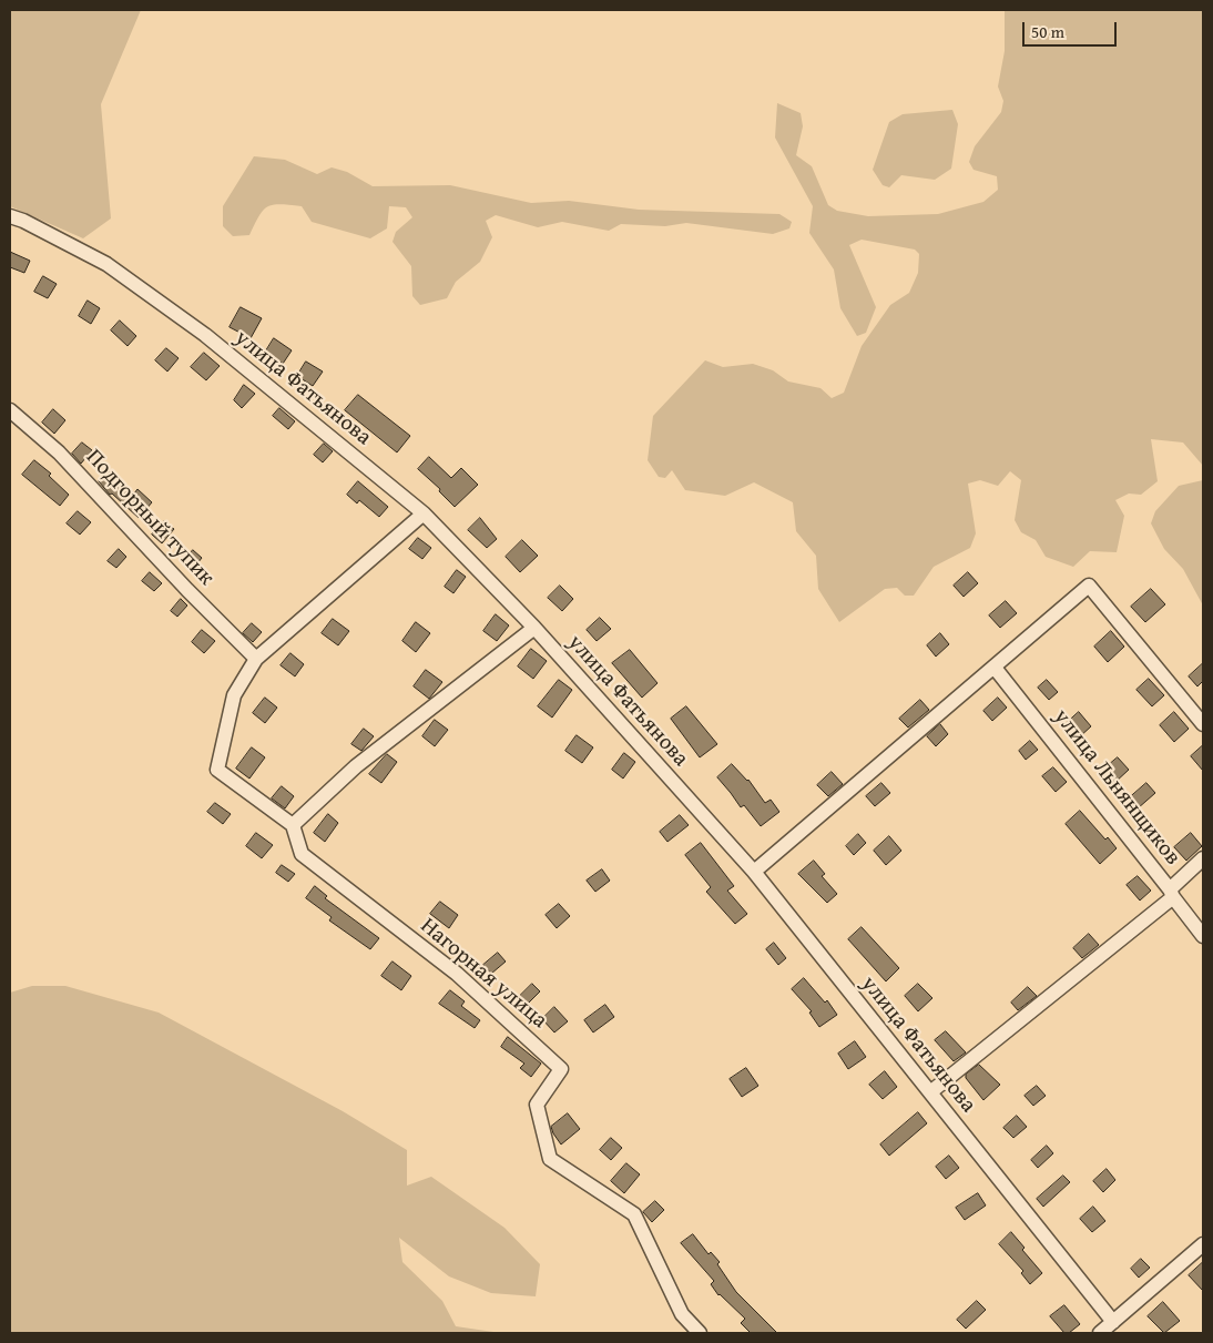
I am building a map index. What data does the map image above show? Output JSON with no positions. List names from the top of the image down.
{
  "streets": {
    "street": [
      "улица Фатьянова",
      "Подгорный тупик",
      "улица Льнянщиков",
      "Нагорная улица"
    ]
  },
  "scale_bar": "50 m"
}
